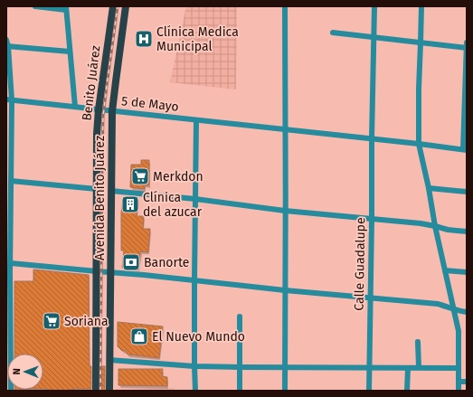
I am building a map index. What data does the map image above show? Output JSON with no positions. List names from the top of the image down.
{
  "streets": {
    "main road": ["Benito Juárez", "Avenida Benito Juárez"],
    "street": ["5 de Mayo", "Calle Guadalupe"]
  },
  "crossings": [
    ["Benito Juárez", "5 de Mayo"],
    ["Benito Juárez", "Avenida Benito Juárez"],
    ["5 de Mayo", "Avenida Benito Juárez"],
    ["5 de Mayo", "Calle Guadalupe"]
  ],
  "places": {
    "hospital": ["Clínica Medica Municipal"],
    "supermarket": ["Merkdon", "Soriana"],
    "building": ["Clínica del azucar"],
    "bank": ["Banorte"],
    "shop": ["El Nuevo Mundo"]
  },
  "north": "left"
}
